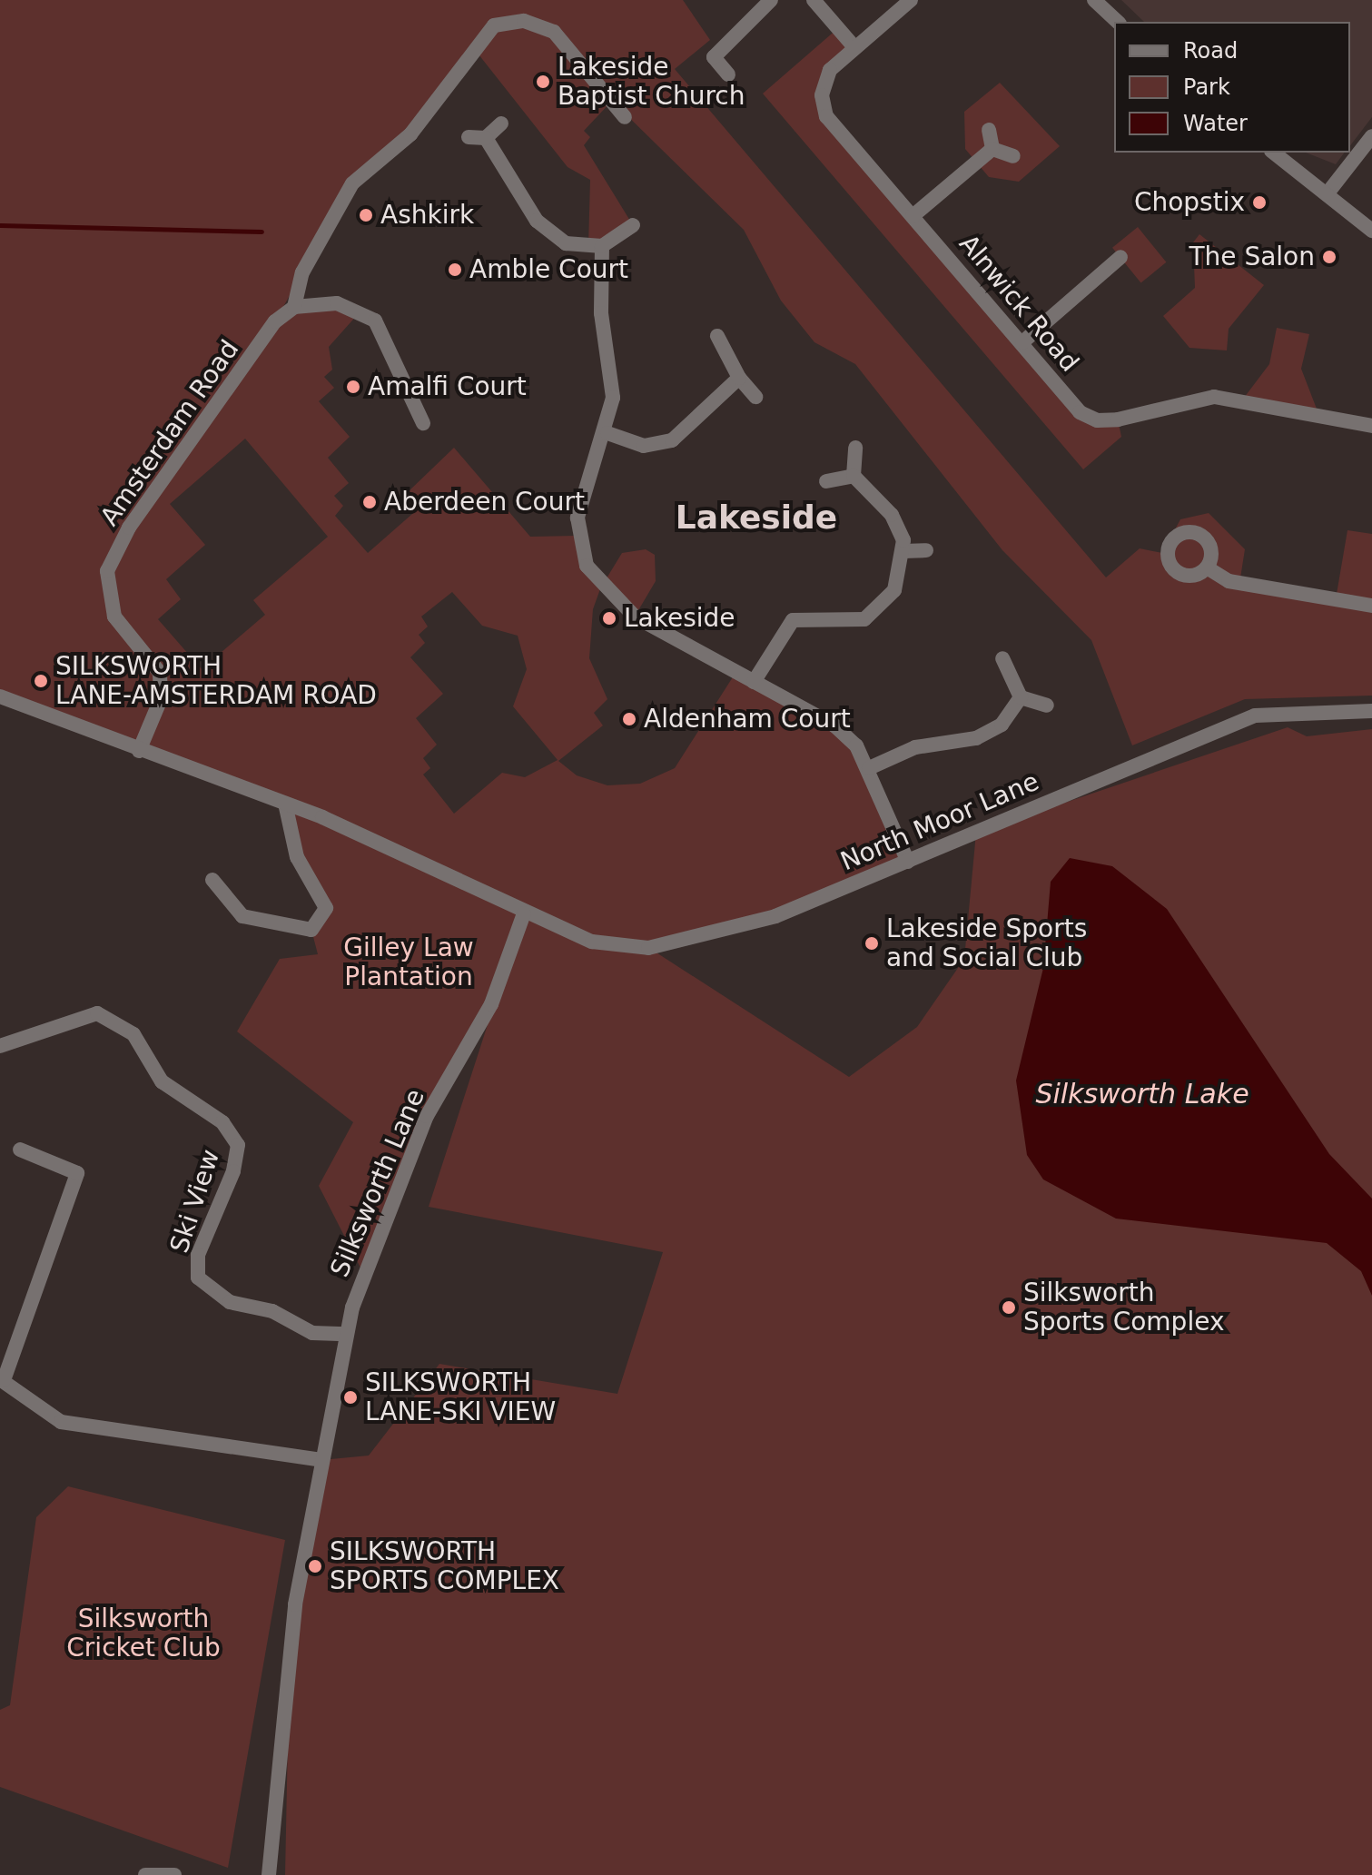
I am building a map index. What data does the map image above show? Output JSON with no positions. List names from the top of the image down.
{
  "streets": {
    "street": [
      "Alnwick Road",
      "Amsterdam Road",
      "North Moor Lane",
      "Silksworth Lane",
      "Ski View"
    ]
  },
  "crossings": [
    ["North Moor Lane", "Silksworth Lane"],
    ["Silksworth Lane", "Ski View"]
  ],
  "districts": ["Lakeside"],
  "water": ["Silksworth Lake"],
  "parks": ["Gilley Law Plantation", "Silksworth Cricket Club"],
  "places": [
    "Lakeside Baptist Church",
    "Chopstix",
    "Ashkirk",
    "The Salon",
    "Amble Court",
    "Amalfi Court",
    "Aberdeen Court",
    "Lakeside",
    "SILKSWORTH LANE-AMSTERDAM ROAD",
    "Aldenham Court",
    "Lakeside Sports and Social Club",
    "Silksworth Sports Complex",
    "SILKSWORTH LANE-SKI VIEW",
    "SILKSWORTH SPORTS COMPLEX"
  ],
  "legend": ["Road", "Park", "Water"]
}
